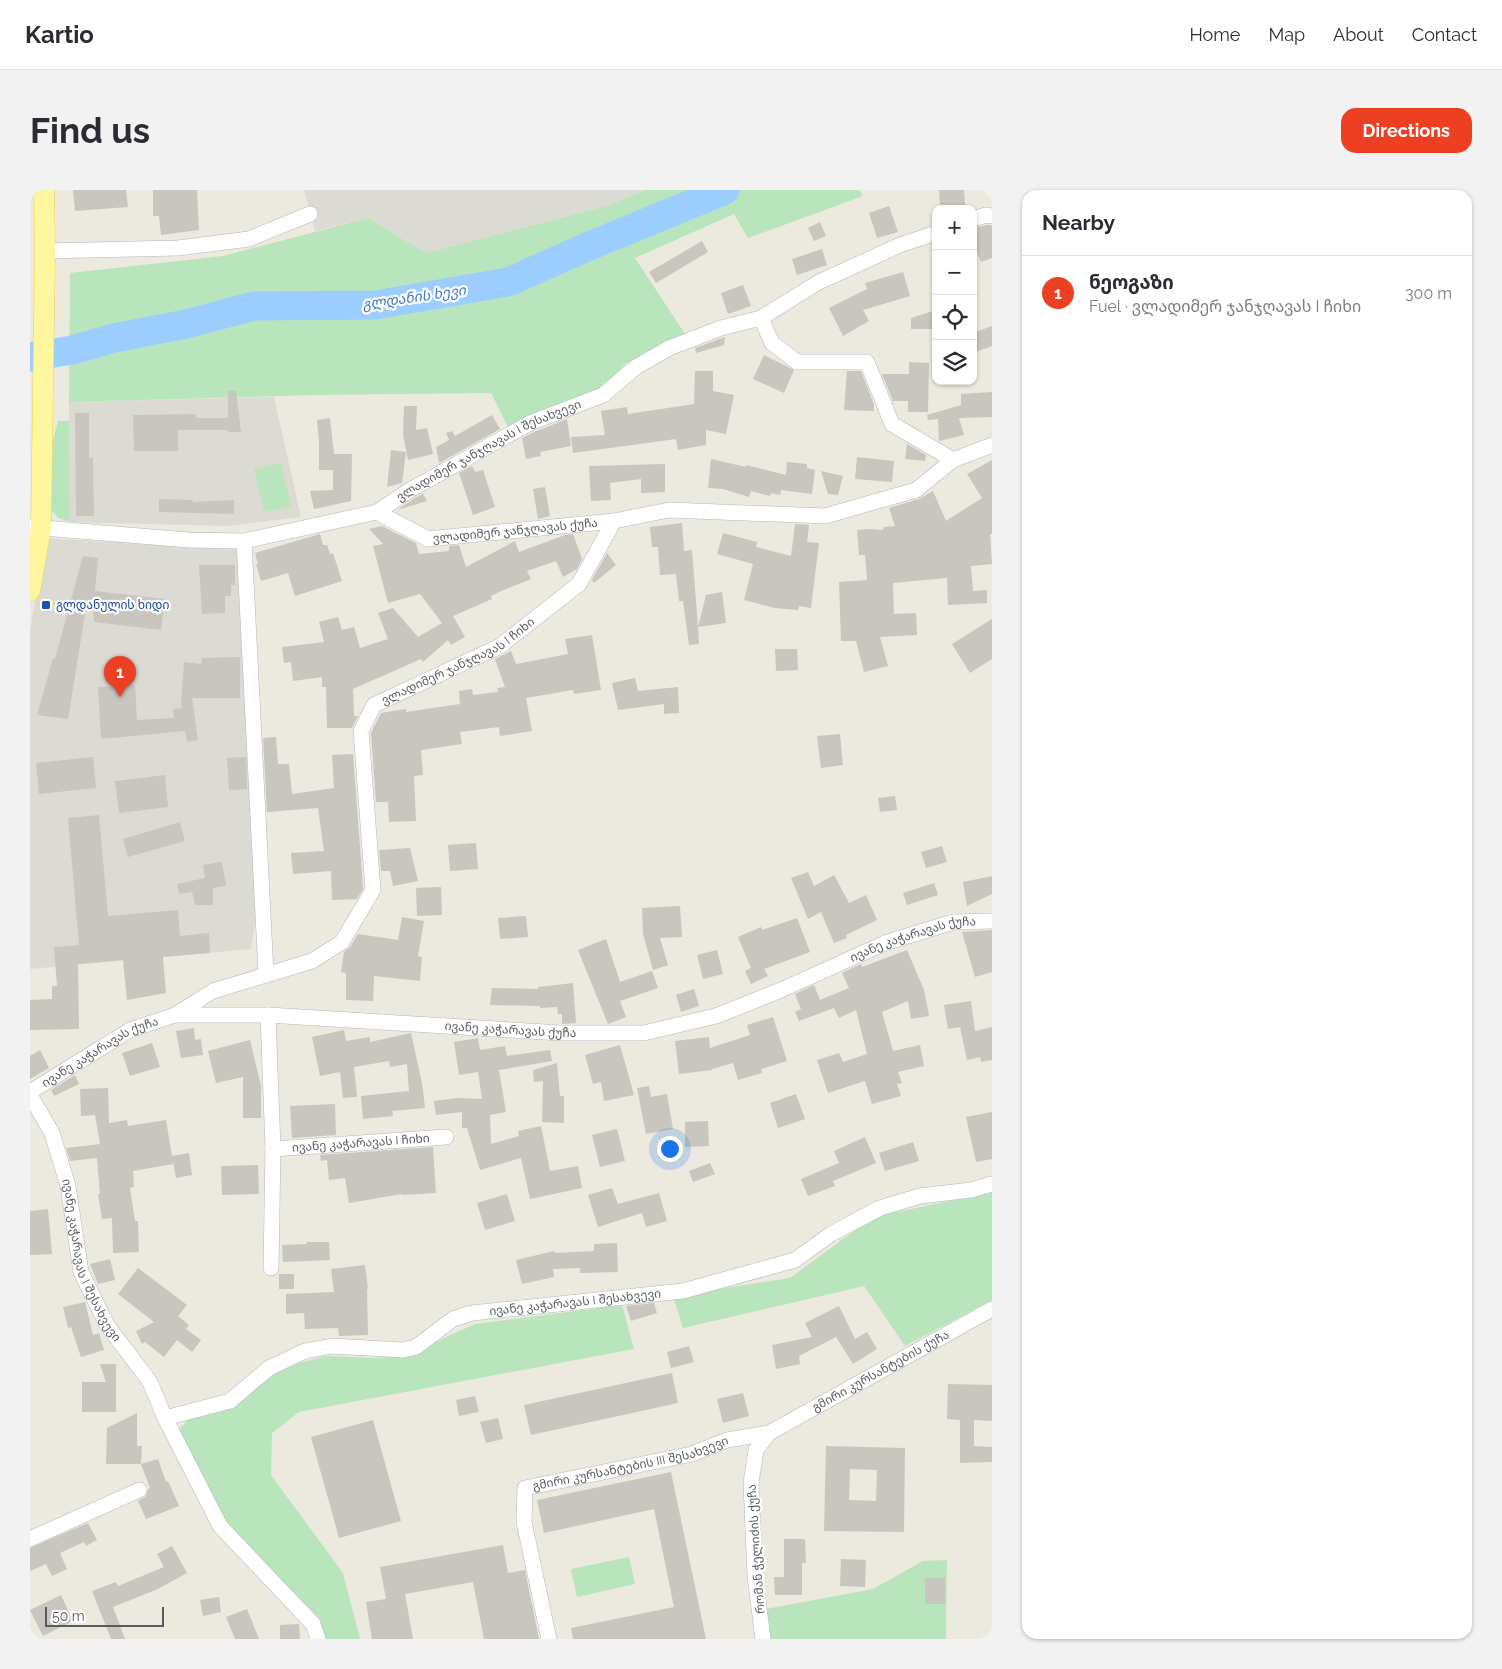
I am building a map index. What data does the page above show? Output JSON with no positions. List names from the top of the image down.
{
  "streets": {
    "street": [
      "ვლადიმერ ჯანჯღავას I შესახვევი",
      "ვლადიმერ ჯანჯღავას ქუჩა",
      "ვლადიმერ ჯანჯღავას I ჩიხი",
      "ივანე კაჭარავას ქუჩა",
      "ივანე კაჭარავას I ჩიხი",
      "ივანე კაჭარავას I შესახვევი",
      "გმირი კურსანტების ქუჩა",
      "გმირი კურსანტების III შესახვევი",
      "რომან ჭელიძის ქუჩა"
    ]
  },
  "crossings": [
    ["ვლადიმერ ჯანჯღავას I შესახვევი", "ვლადიმერ ჯანჯღავას ქუჩა"],
    ["ვლადიმერ ჯანჯღავას ქუჩა", "ვლადიმერ ჯანჯღავას I ჩიხი"],
    ["ვლადიმერ ჯანჯღავას I ჩიხი", "ივანე კაჭარავას ქუჩა"],
    ["ივანე კაჭარავას ქუჩა", "ივანე კაჭარავას I ჩიხი"],
    ["ივანე კაჭარავას ქუჩა", "ივანე კაჭარავას I შესახვევი"],
    ["გმირი კურსანტების ქუჩა", "გმირი კურსანტების III შესახვევი"],
    ["გმირი კურსანტების ქუჩა", "რომან ჭელიძის ქუჩა"],
    ["გმირი კურსანტების III შესახვევი", "რომან ჭელიძის ქუჩა"]
  ],
  "water": ["გლდანის ხევი"],
  "places": {
    "transit": ["გლდანულის ხიდი"]
  },
  "scale_bar": "50 m",
  "page": {
    "header": "Kartio",
    "nav": [
      "Home",
      "Map",
      "About",
      "Contact"
    ],
    "buttons": "Directions",
    "title": "Find us",
    "heading": "Nearby",
    "map_buttons": ["+", "−"],
    "list": [
      {
        "mark": "1",
        "name": "ნეოგაზი",
        "note": "Fuel · ვლადიმერ ჯანჯღავას I ჩიხი",
        "value": "300 m"
      }
    ],
    "pins": "1",
    "scale": "50 m"
  }
}
